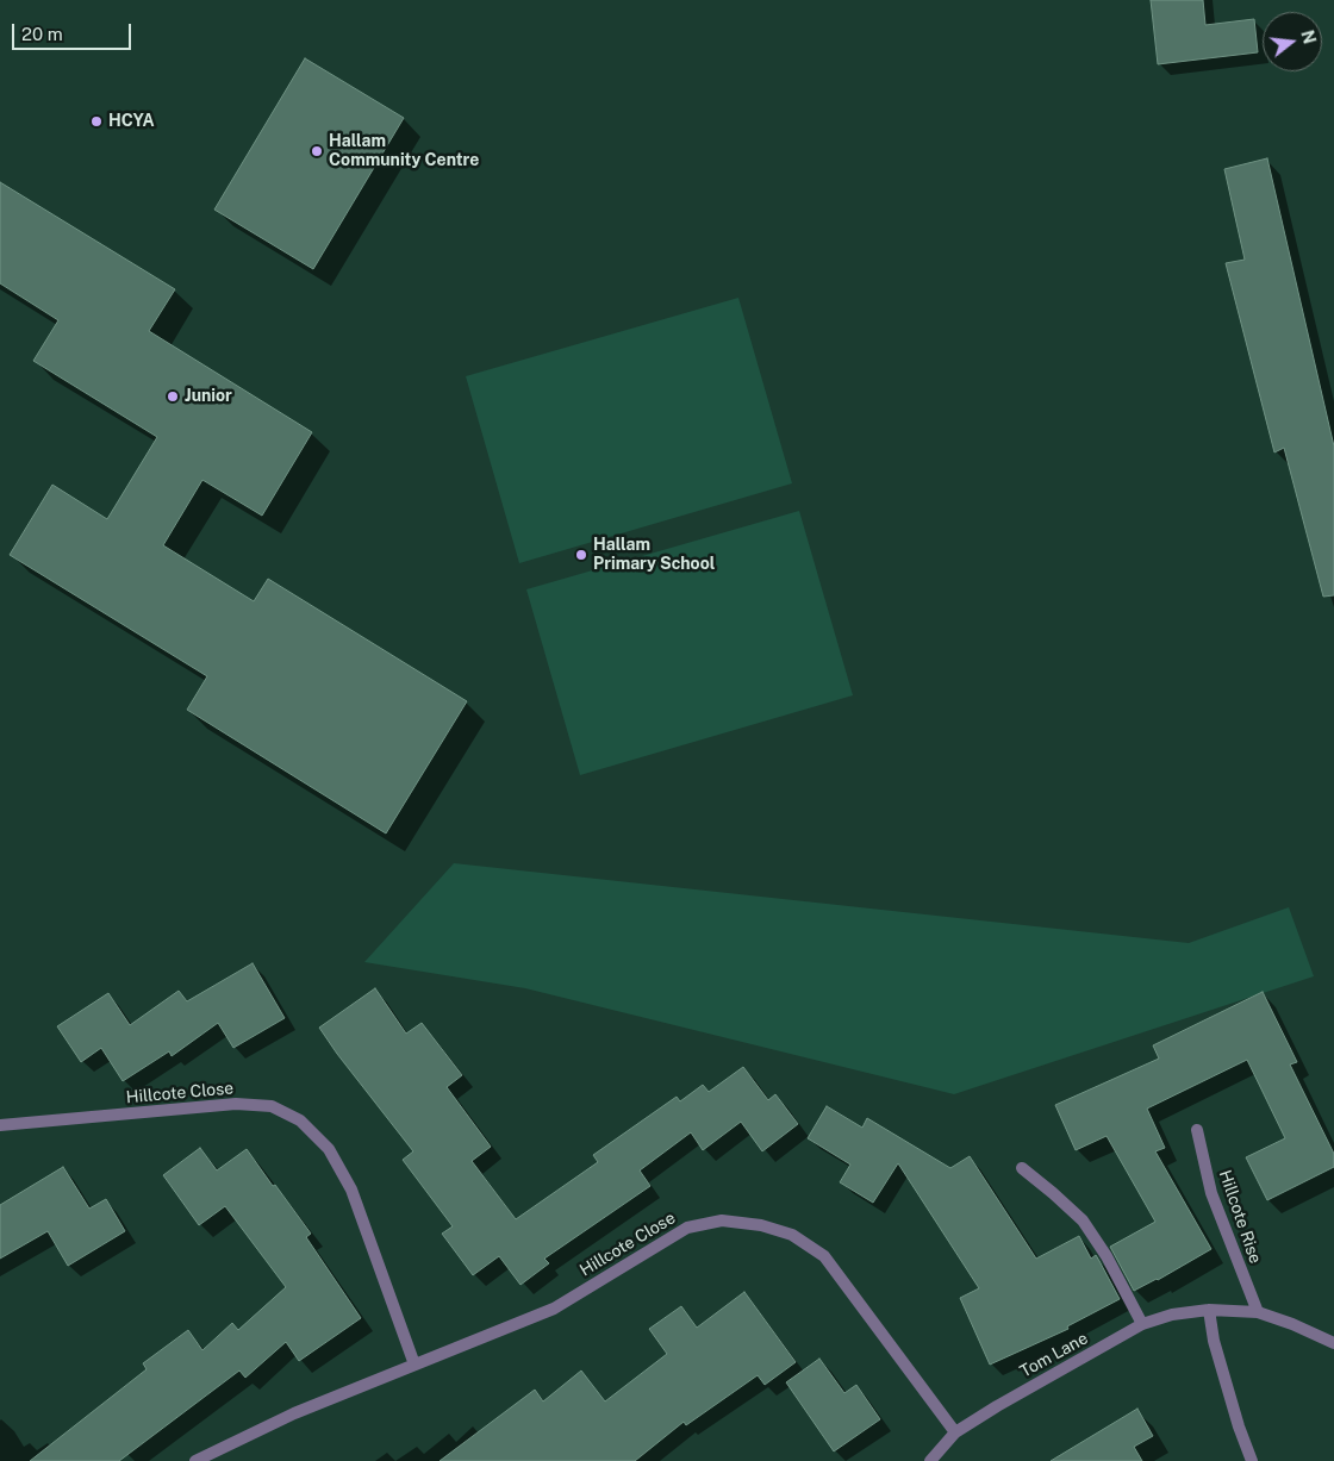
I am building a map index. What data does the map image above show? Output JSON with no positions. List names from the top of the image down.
{
  "streets": {
    "street": ["Hillcote Close", "Hillcote Rise", "Tom Lane"]
  },
  "crossings": [
    ["Hillcote Close", "Tom Lane"],
    ["Hillcote Rise", "Tom Lane"]
  ],
  "places": [
    "HCYA",
    "Hallam Community Centre",
    "Junior",
    "Hallam Primary School"
  ],
  "scale_bar": "20 m",
  "north": "right"
}
